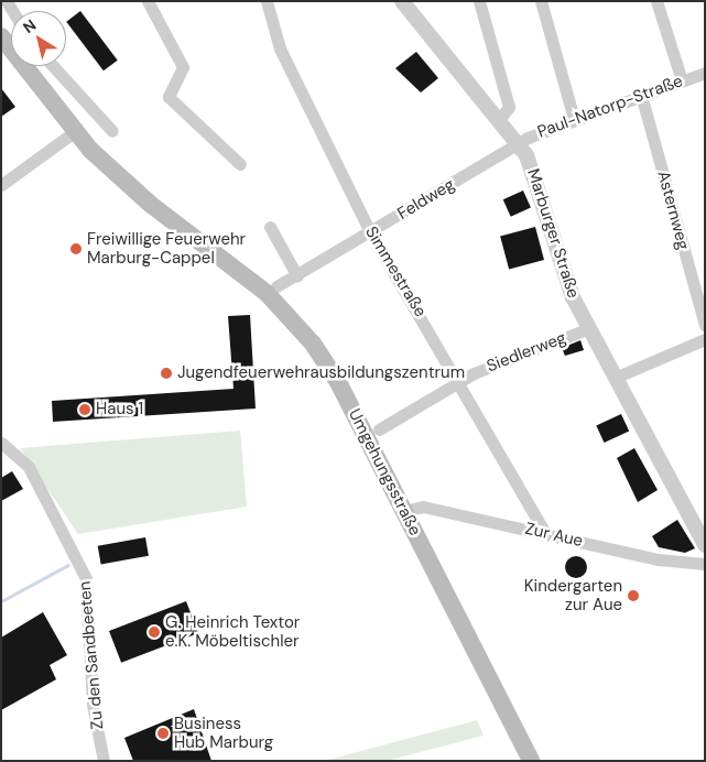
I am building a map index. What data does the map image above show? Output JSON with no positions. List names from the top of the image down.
{
  "streets": {
    "main road": ["Umgehungsstraße"],
    "street": [
      "Paul-Natorp-Straße",
      "Feldweg",
      "Asternweg",
      "Marburger Straße",
      "Simmestraße",
      "Siedlerweg",
      "Zur Aue",
      "Zu den Sandbeeten"
    ]
  },
  "crossings": [
    ["Paul-Natorp-Straße", "Feldweg"],
    ["Paul-Natorp-Straße", "Asternweg"],
    ["Paul-Natorp-Straße", "Marburger Straße"],
    ["Feldweg", "Marburger Straße"],
    ["Feldweg", "Simmestraße"],
    ["Marburger Straße", "Siedlerweg"],
    ["Simmestraße", "Siedlerweg"],
    ["Simmestraße", "Zur Aue"],
    ["Umgehungsstraße", "Zur Aue"]
  ],
  "places": [
    "Freiwillige Feuerwehr Marburg-Cappel",
    "Jugendfeuerwehrausbildungszentrum",
    "Haus 1",
    "Kindergarten zur Aue",
    "G. Heinrich Textor e.K. Möbeltischler",
    "Business Hub Marburg"
  ],
  "north": "top left"
}
